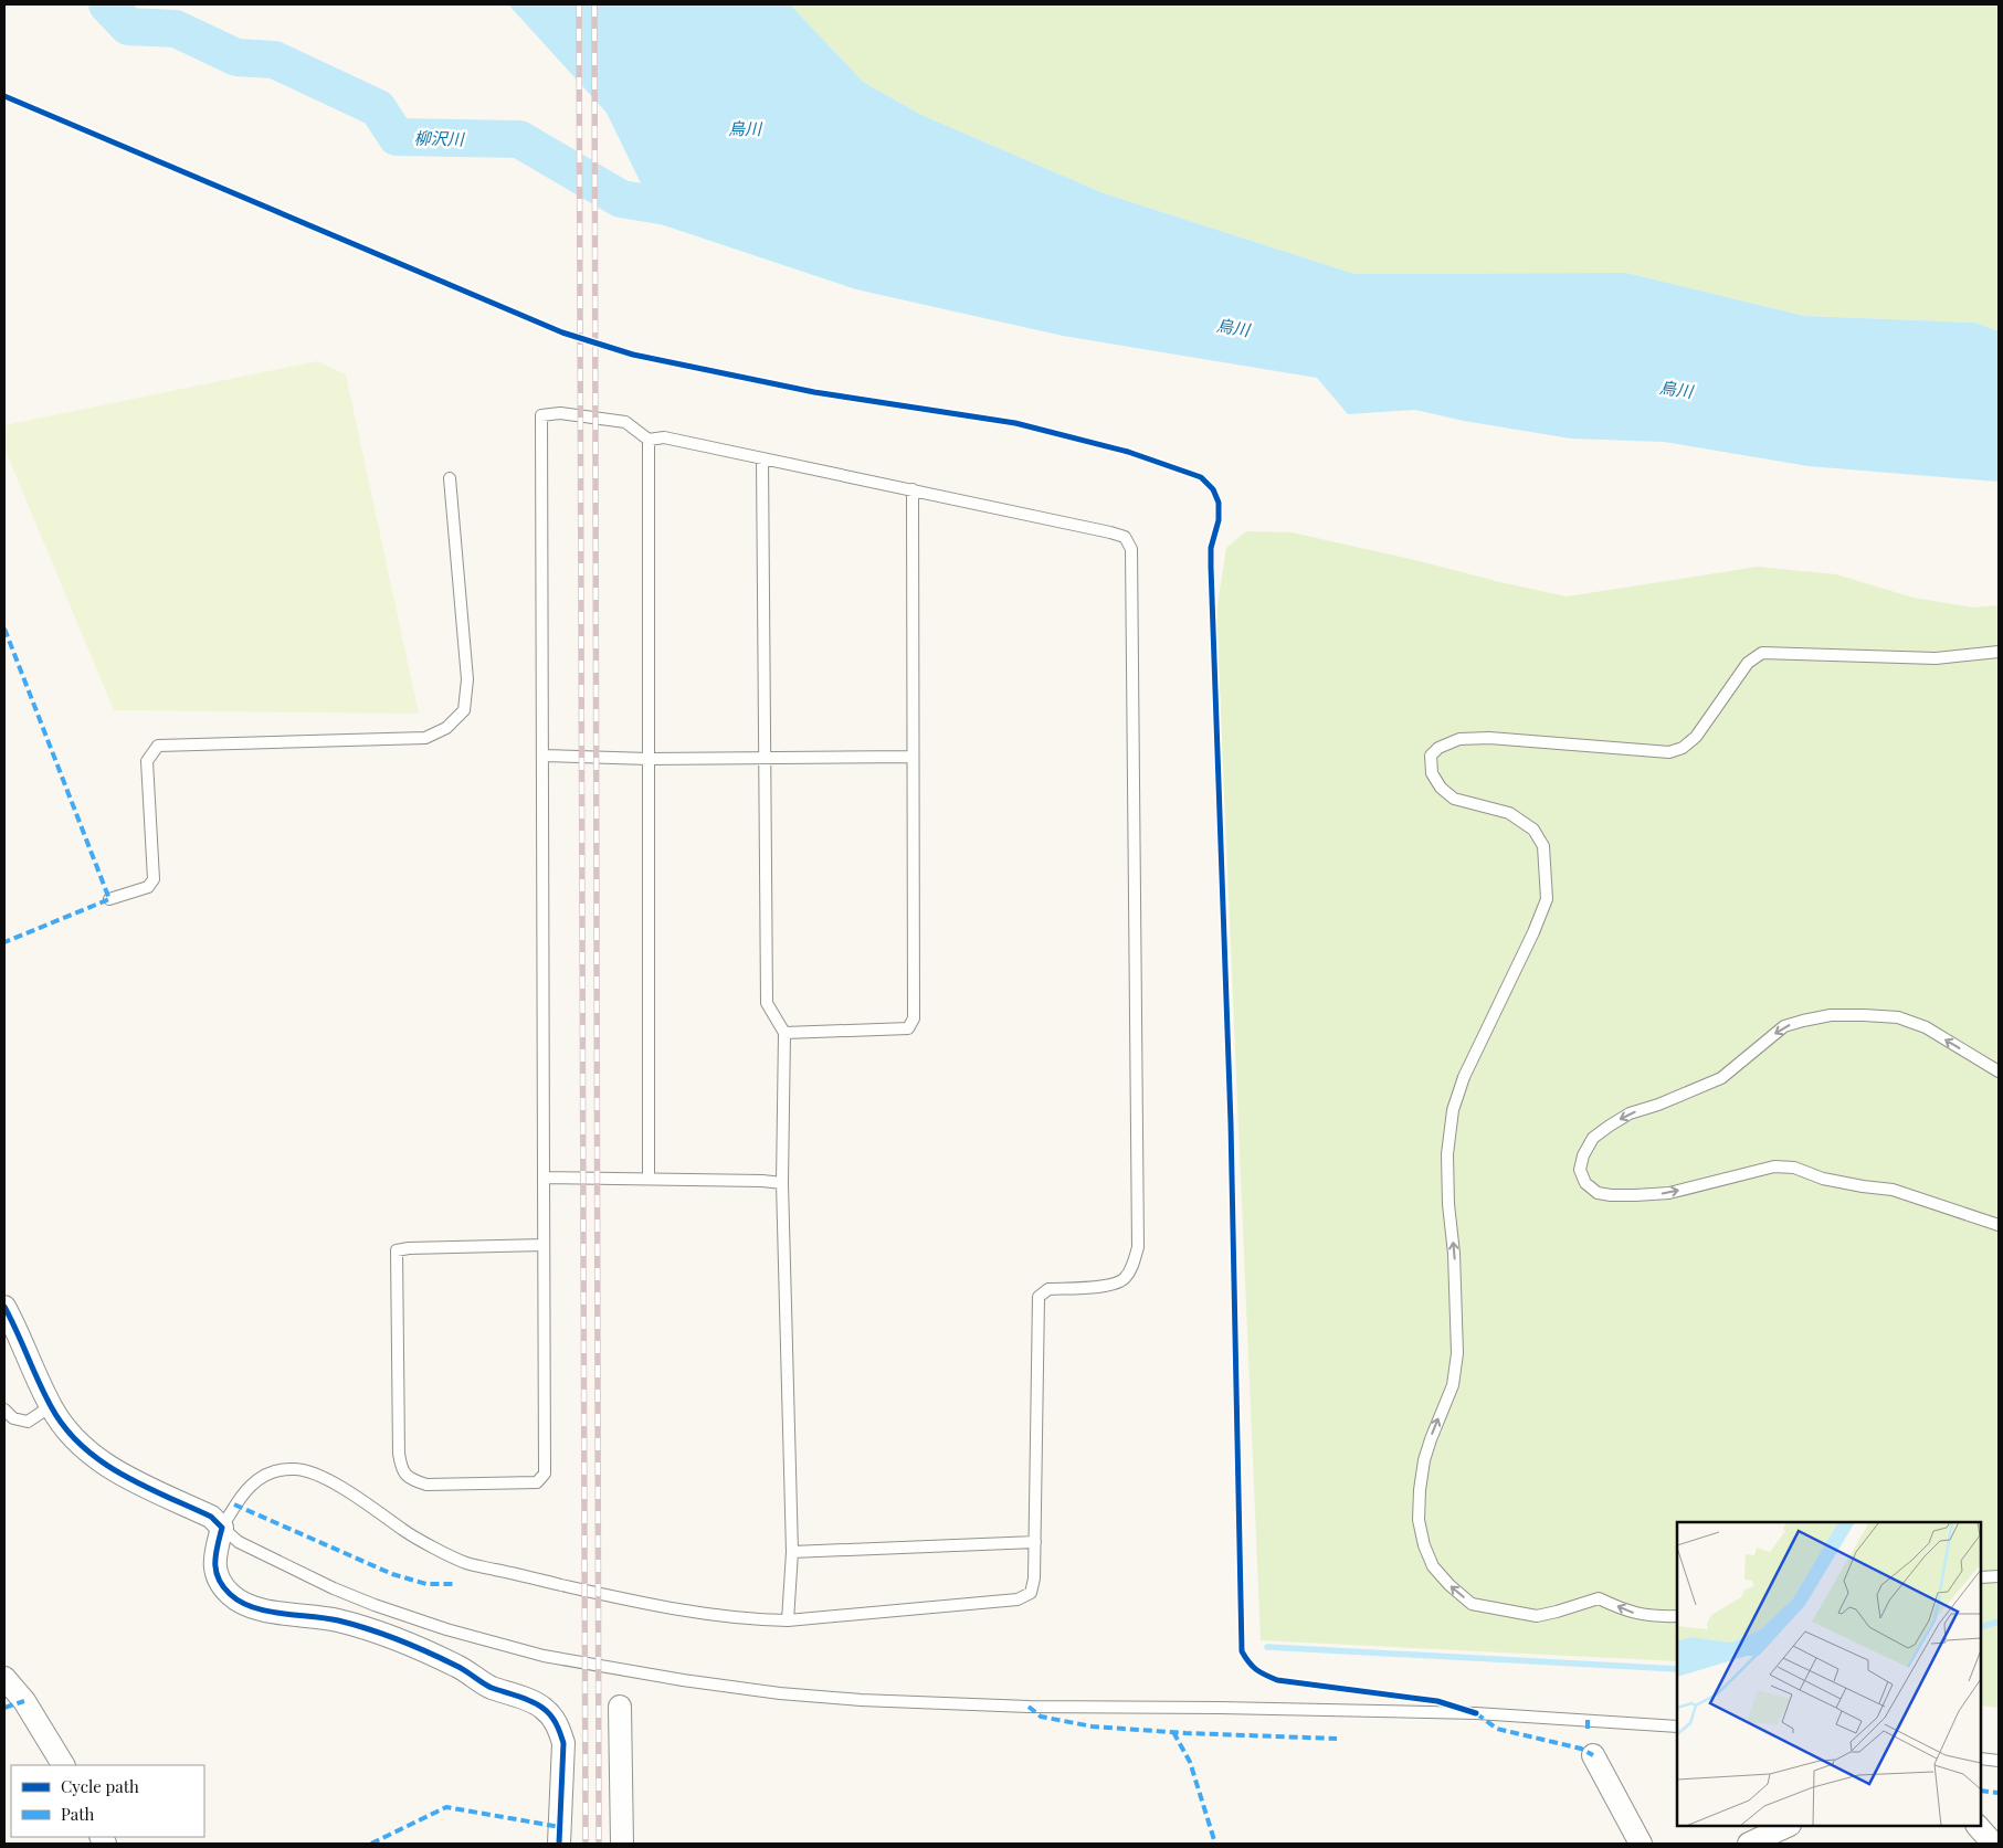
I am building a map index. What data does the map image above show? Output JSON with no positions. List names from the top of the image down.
{
  "water": ["烏川", "柳沢川"],
  "legend": ["Cycle path", "Path"]
}
